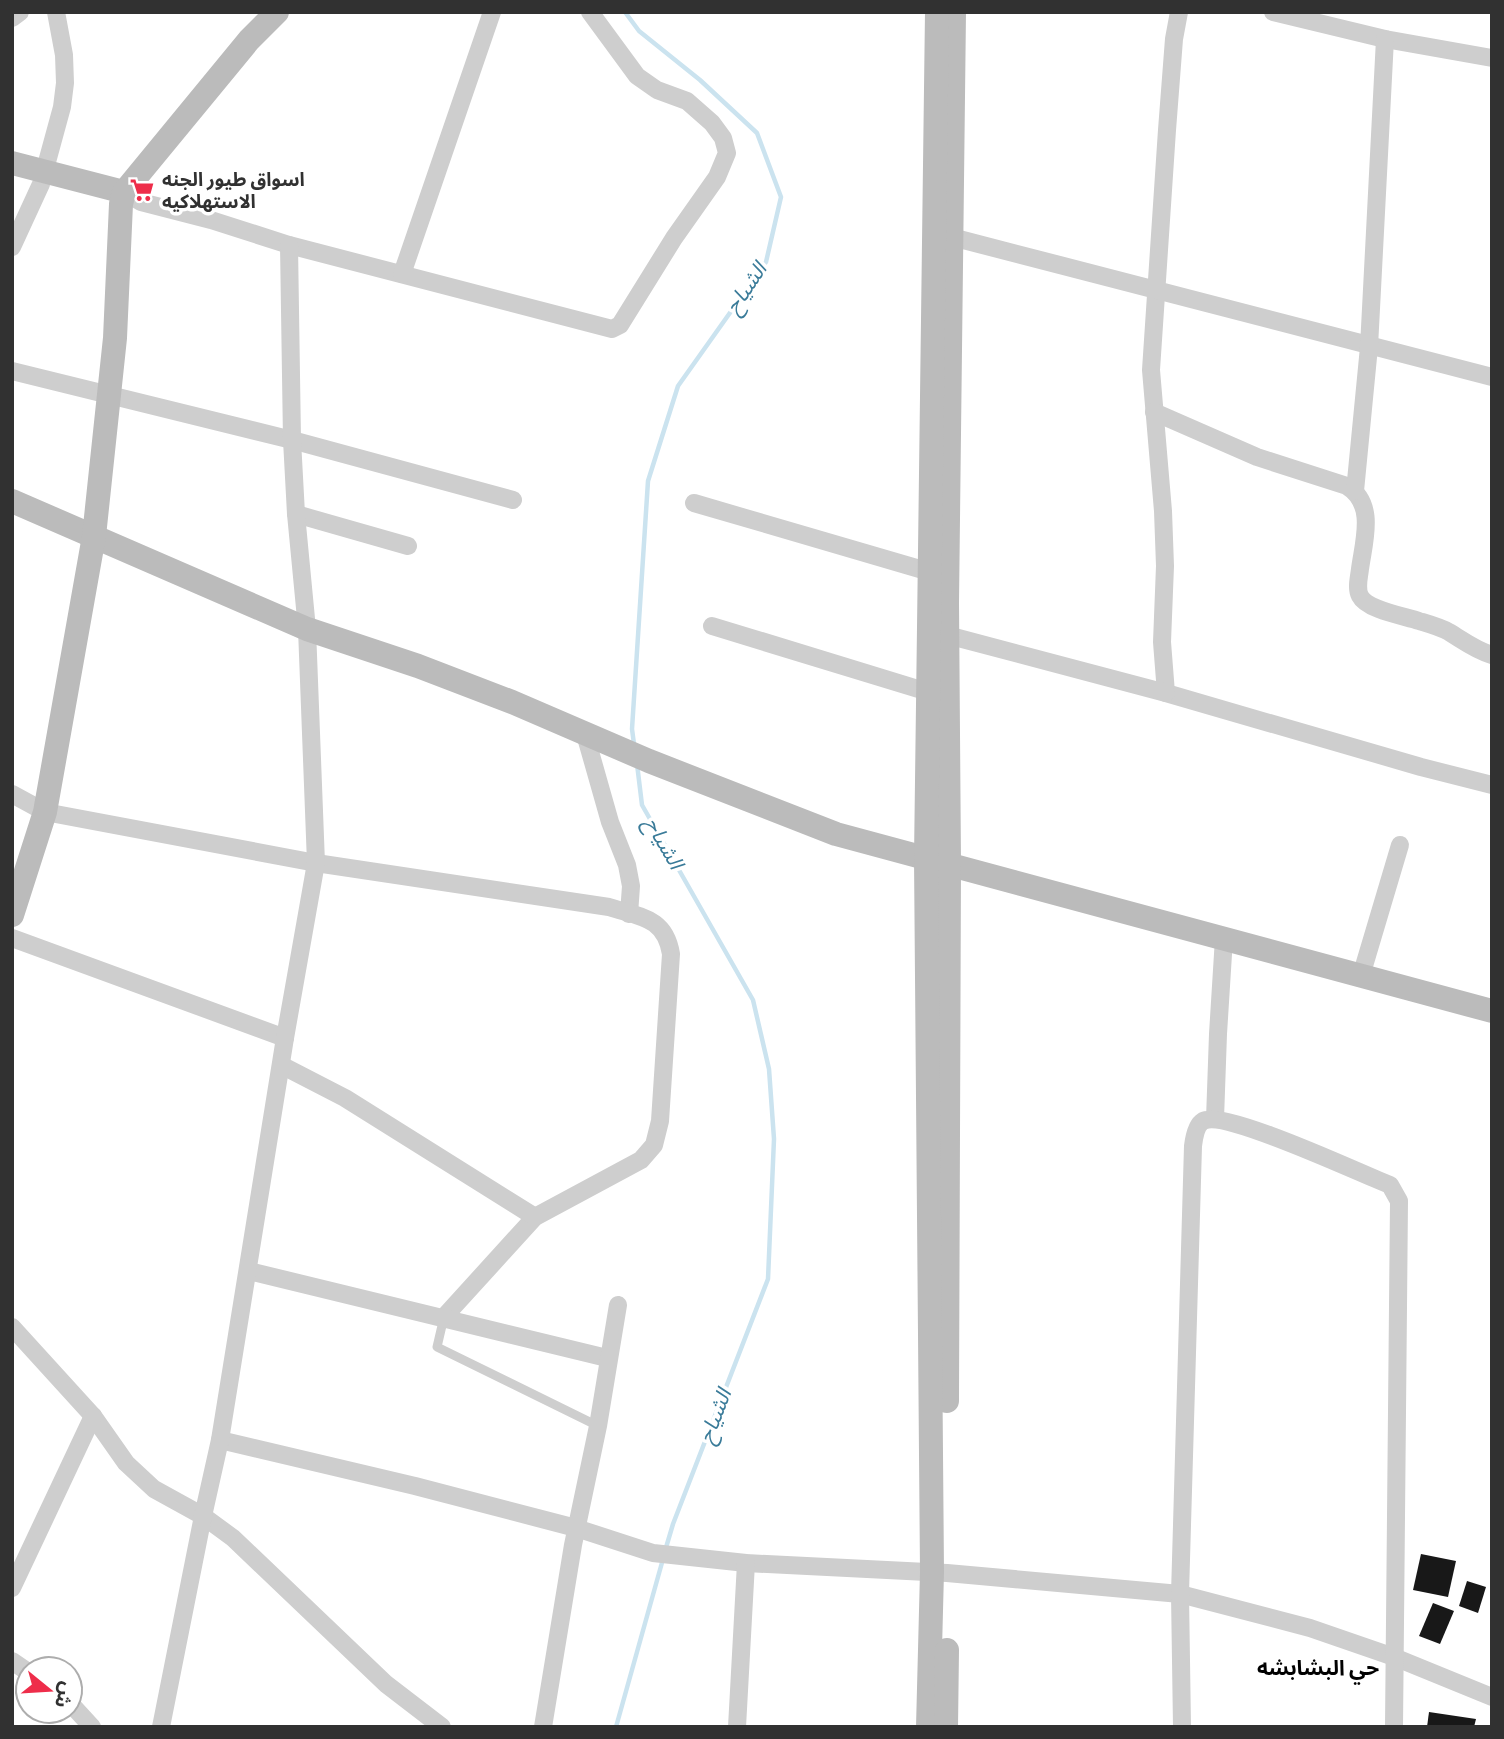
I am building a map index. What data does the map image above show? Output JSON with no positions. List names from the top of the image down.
{
  "districts": ["حي البشابشه"],
  "water": ["الشياح"],
  "places": {
    "supermarket": ["اسواق طيور الجنه الاستهلاكيه"]
  },
  "north": "right"
}
